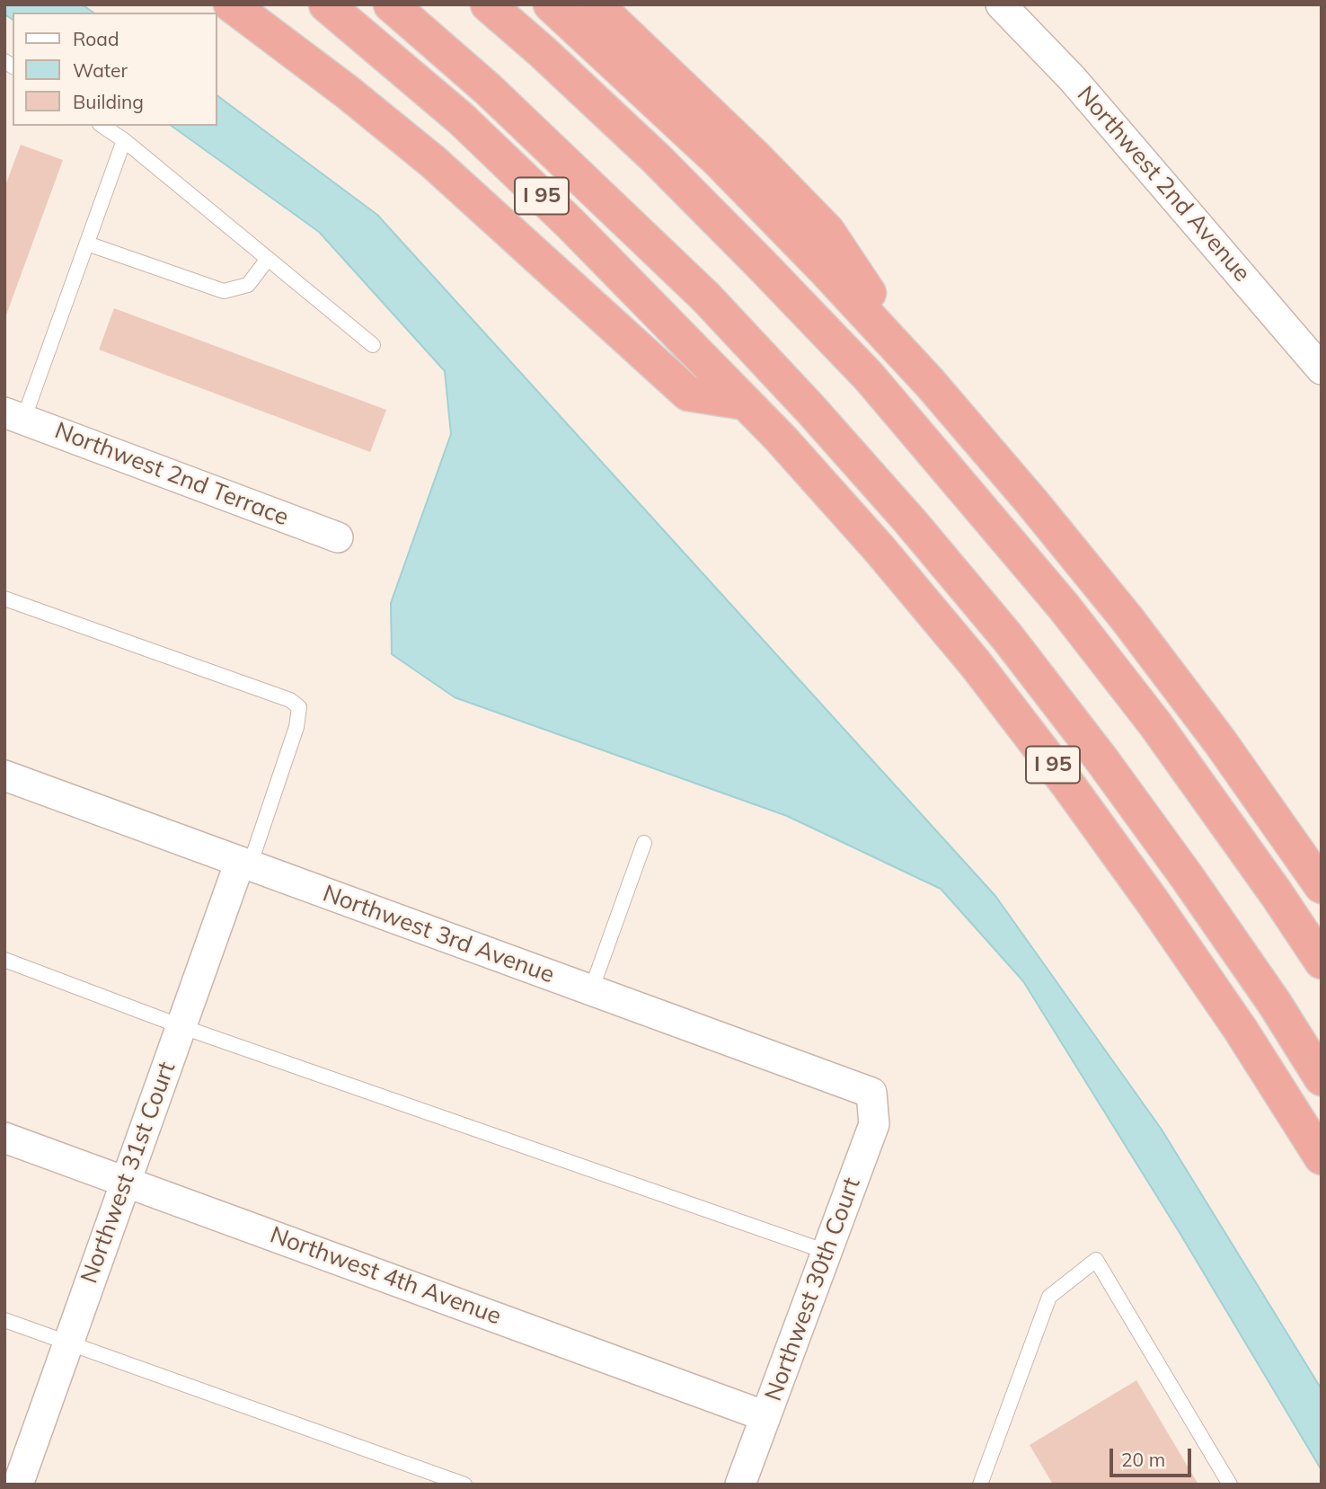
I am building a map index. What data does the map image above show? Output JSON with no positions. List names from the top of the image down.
{
  "streets": {
    "highway": ["I 95"],
    "street": [
      "Northwest 2nd Avenue",
      "Northwest 2nd Terrace",
      "Northwest 3rd Avenue",
      "Northwest 31st Court",
      "Northwest 4th Avenue",
      "Northwest 30th Court"
    ]
  },
  "crossings": [
    ["Northwest 3rd Avenue", "Northwest 31st Court"],
    ["Northwest 3rd Avenue", "Northwest 30th Court"],
    ["Northwest 31st Court", "Northwest 4th Avenue"],
    ["Northwest 4th Avenue", "Northwest 30th Court"]
  ],
  "legend": ["Road", "Water", "Building"],
  "scale_bar": "20 m"
}
